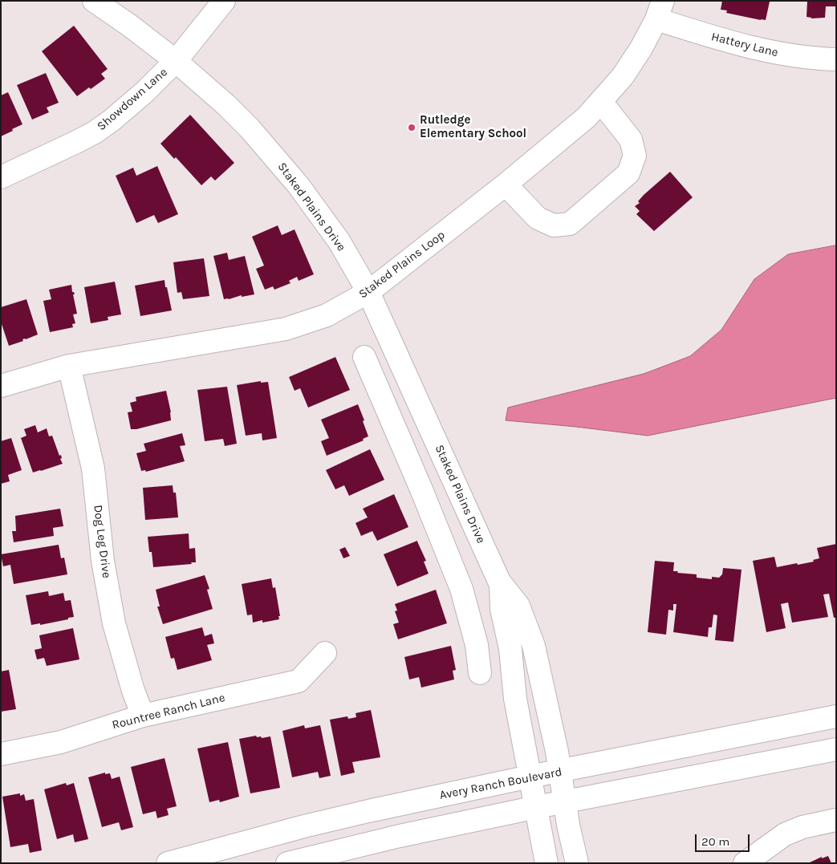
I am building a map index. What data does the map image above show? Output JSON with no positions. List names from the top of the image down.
{
  "streets": {
    "street": [
      "Hattery Lane",
      "Showdown Lane",
      "Staked Plains Drive",
      "Staked Plains Loop",
      "Dog Leg Drive",
      "Rountree Ranch Lane",
      "Avery Ranch Boulevard"
    ]
  },
  "crossings": [
    ["Hattery Lane", "Staked Plains Loop"],
    ["Showdown Lane", "Staked Plains Drive"],
    ["Staked Plains Drive", "Staked Plains Loop"],
    ["Staked Plains Drive", "Avery Ranch Boulevard"],
    ["Staked Plains Loop", "Dog Leg Drive"],
    ["Dog Leg Drive", "Rountree Ranch Lane"]
  ],
  "places": ["Rutledge Elementary School"],
  "scale_bar": "20 m"
}
